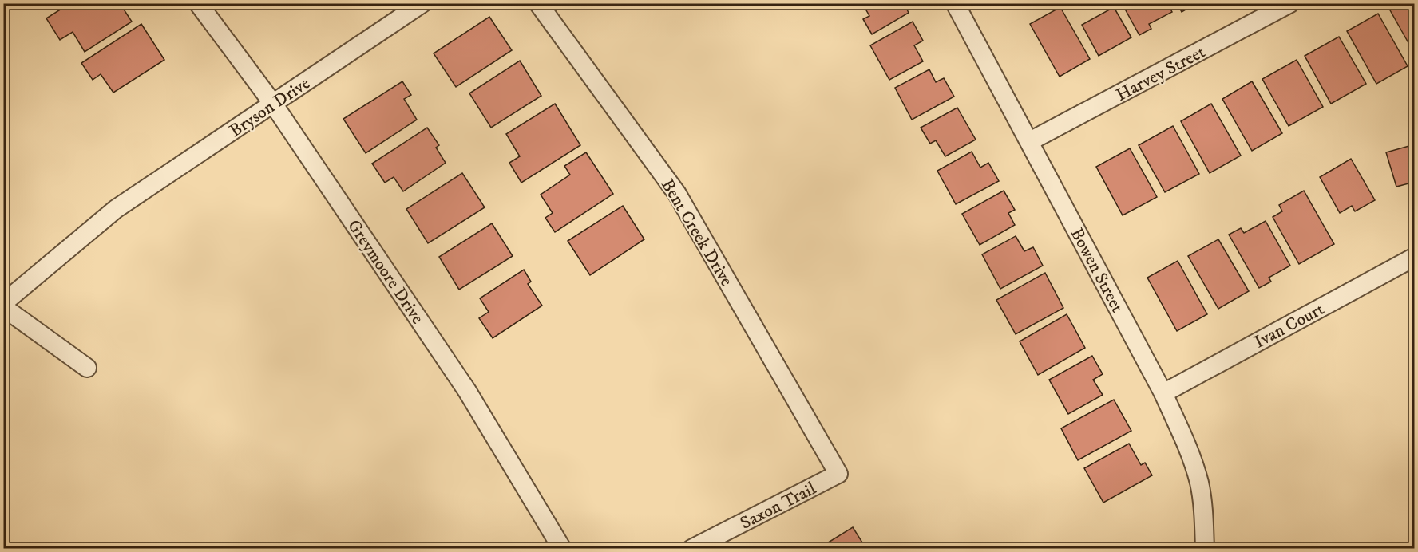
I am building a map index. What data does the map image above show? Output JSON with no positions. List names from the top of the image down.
{
  "streets": {
    "street": [
      "Harvey Street",
      "Bryson Drive",
      "Bent Creek Drive",
      "Bowen Street",
      "Greymoore Drive",
      "Ivan Court",
      "Saxon Trail"
    ]
  },
  "crossings": [
    ["Harvey Street", "Bowen Street"],
    ["Bryson Drive", "Greymoore Drive"],
    ["Bent Creek Drive", "Saxon Trail"],
    ["Bowen Street", "Ivan Court"]
  ]
}
